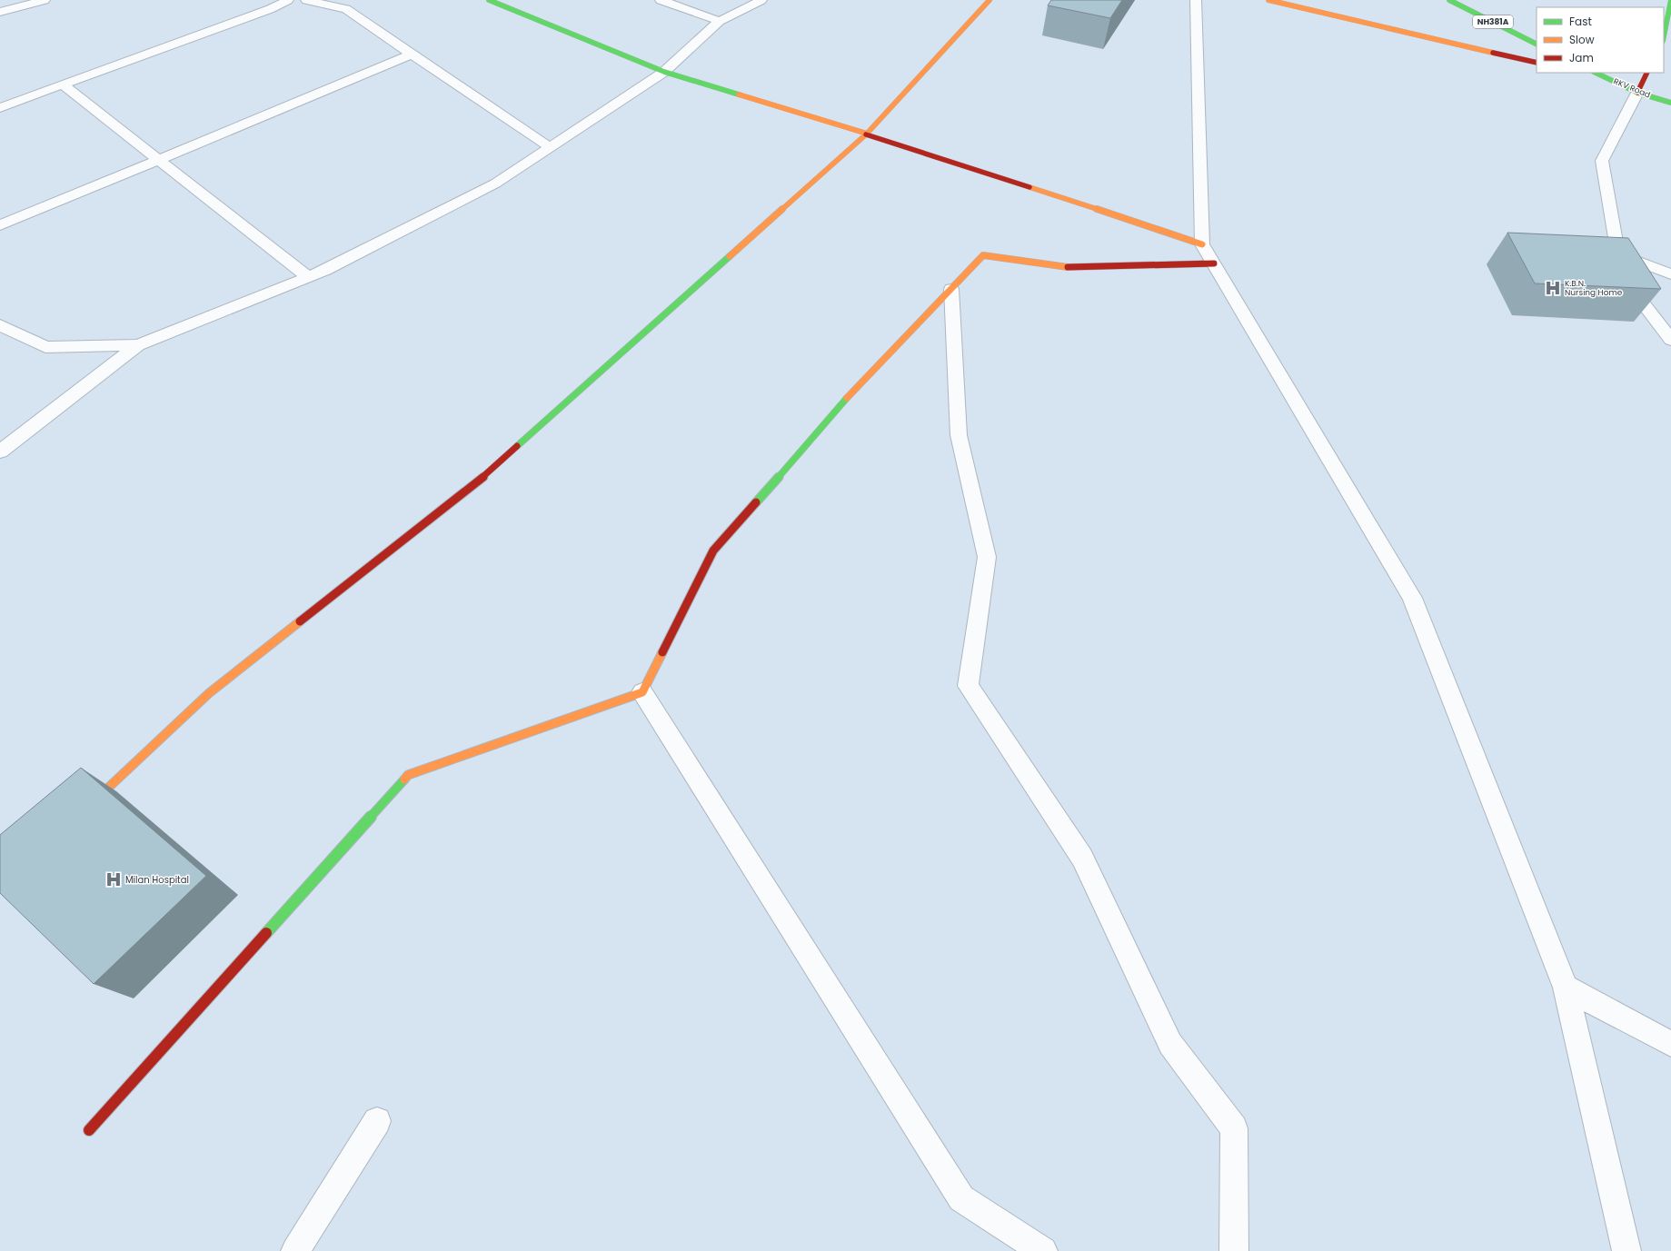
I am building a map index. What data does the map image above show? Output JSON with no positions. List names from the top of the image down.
{
  "streets": {
    "main road": ["NH381A", "RKV Road"]
  },
  "places": {
    "hospital": ["K.B.N. Nursing Home", "Milan Hospital"]
  },
  "legend": ["Fast", "Slow", "Jam"]
}
